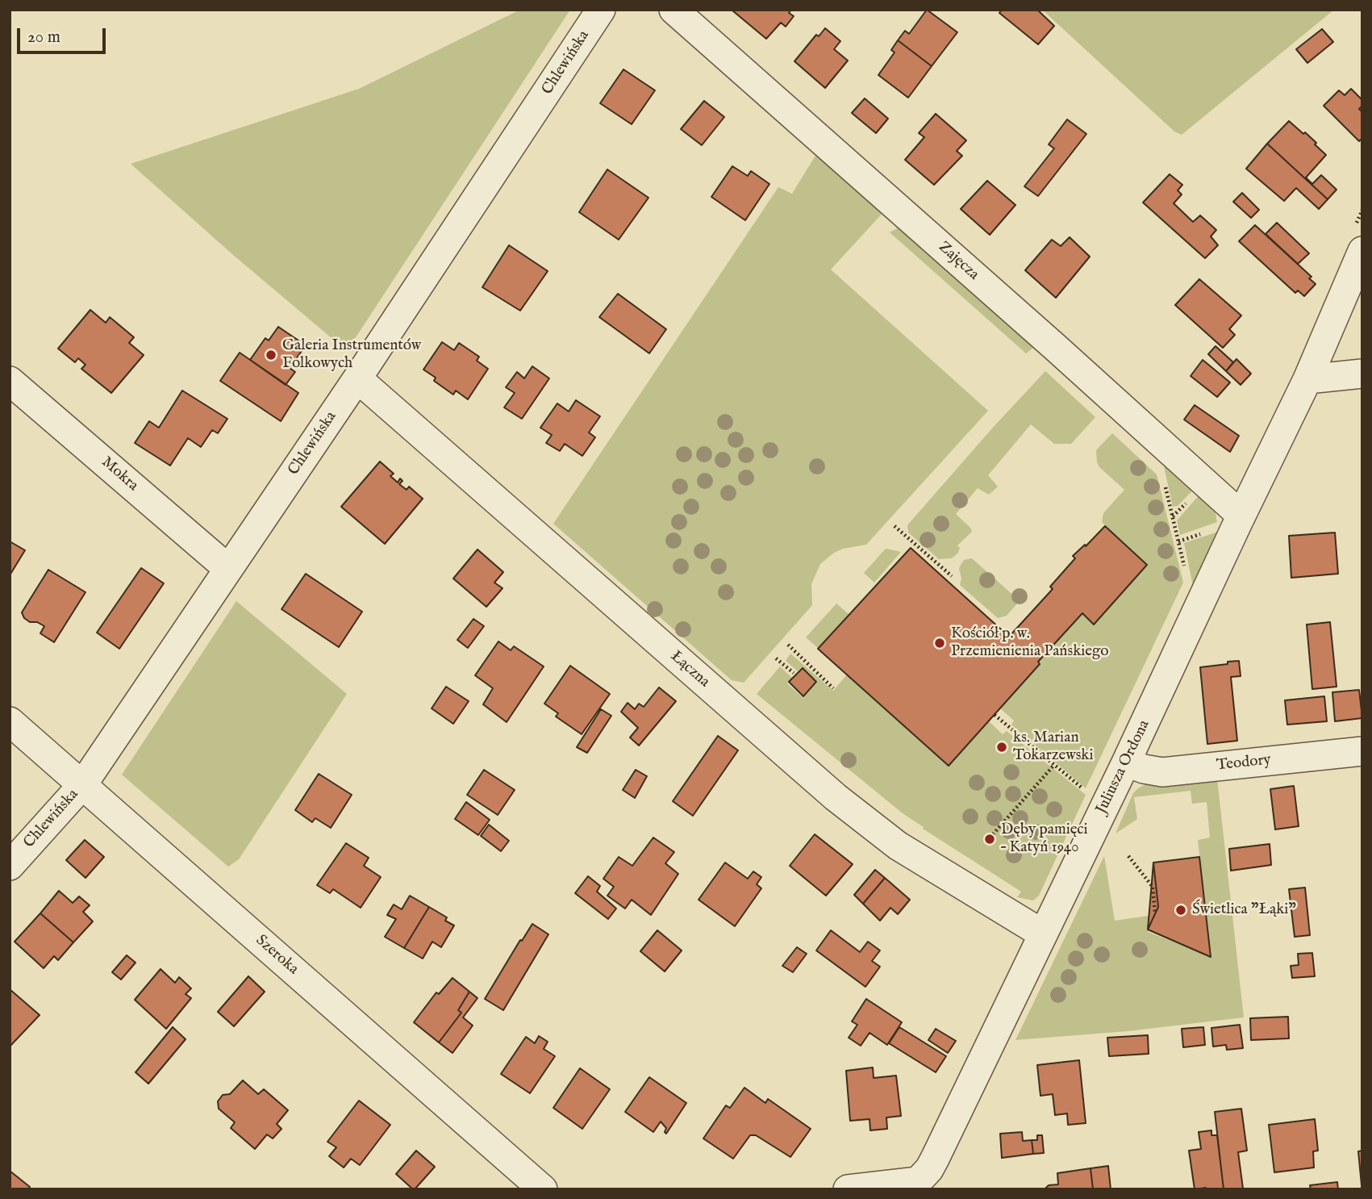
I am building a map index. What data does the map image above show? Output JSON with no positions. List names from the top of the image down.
{
  "streets": {
    "street": [
      "Chlewińska",
      "Zajęcza",
      "Mokra",
      "Łączna",
      "Teodory",
      "Juliusza Ordona",
      "Szeroka"
    ]
  },
  "crossings": [
    ["Chlewińska", "Mokra"],
    ["Chlewińska", "Łączna"],
    ["Chlewińska", "Szeroka"],
    ["Zajęcza", "Juliusza Ordona"],
    ["Łączna", "Juliusza Ordona"],
    ["Teodory", "Juliusza Ordona"]
  ],
  "places": [
    "Galeria Instrumentów Folkowych",
    "Kościół p. w. Przemienienia Pańskiego",
    "ks. Marian Tokarzewski",
    "Dęby pamięci – Katyń 1940",
    "Świetlica \"Łąki\""
  ],
  "scale_bar": "20 m"
}
